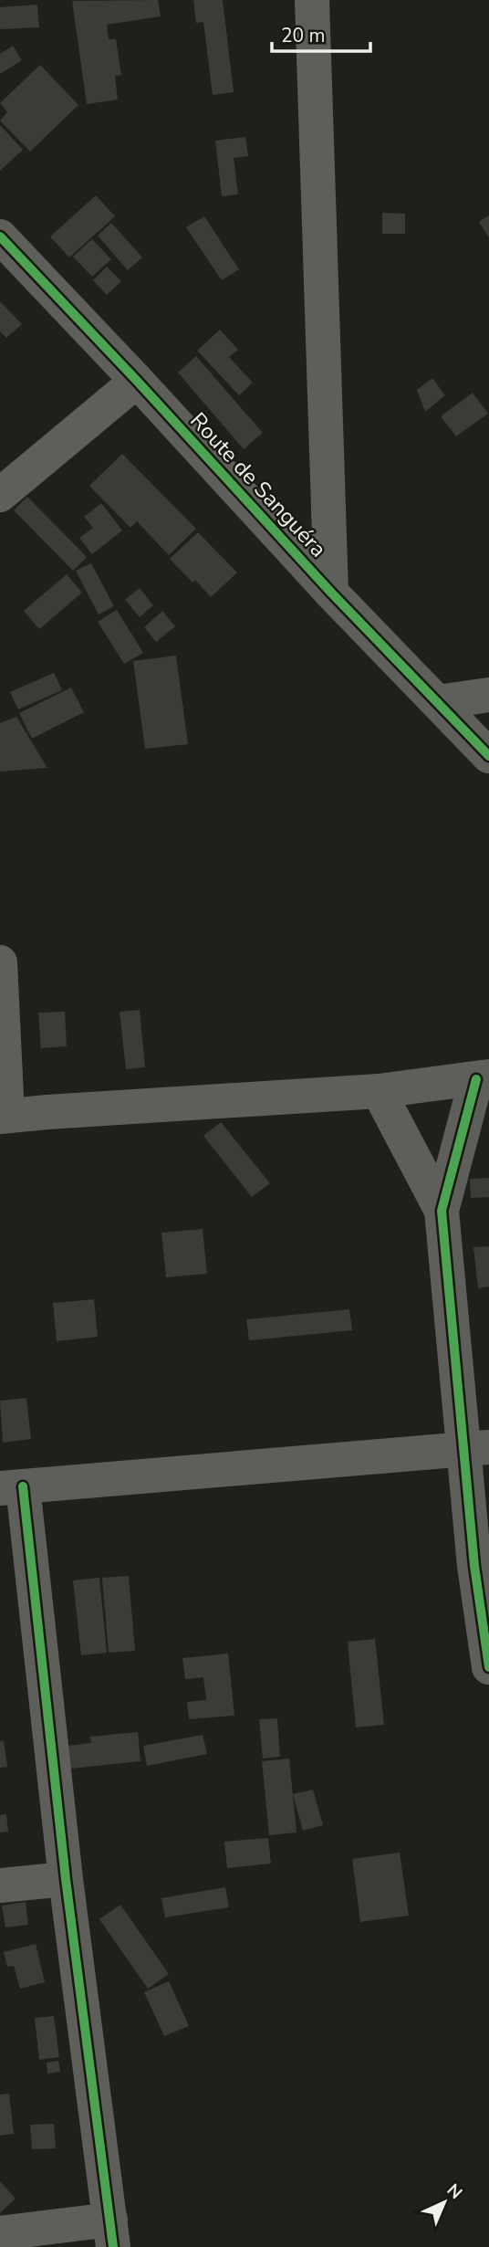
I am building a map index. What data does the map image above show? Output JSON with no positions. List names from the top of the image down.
{
  "streets": {
    "street": ["Route de Sanguéra"]
  },
  "scale_bar": "20 m",
  "north": "top right"
}
